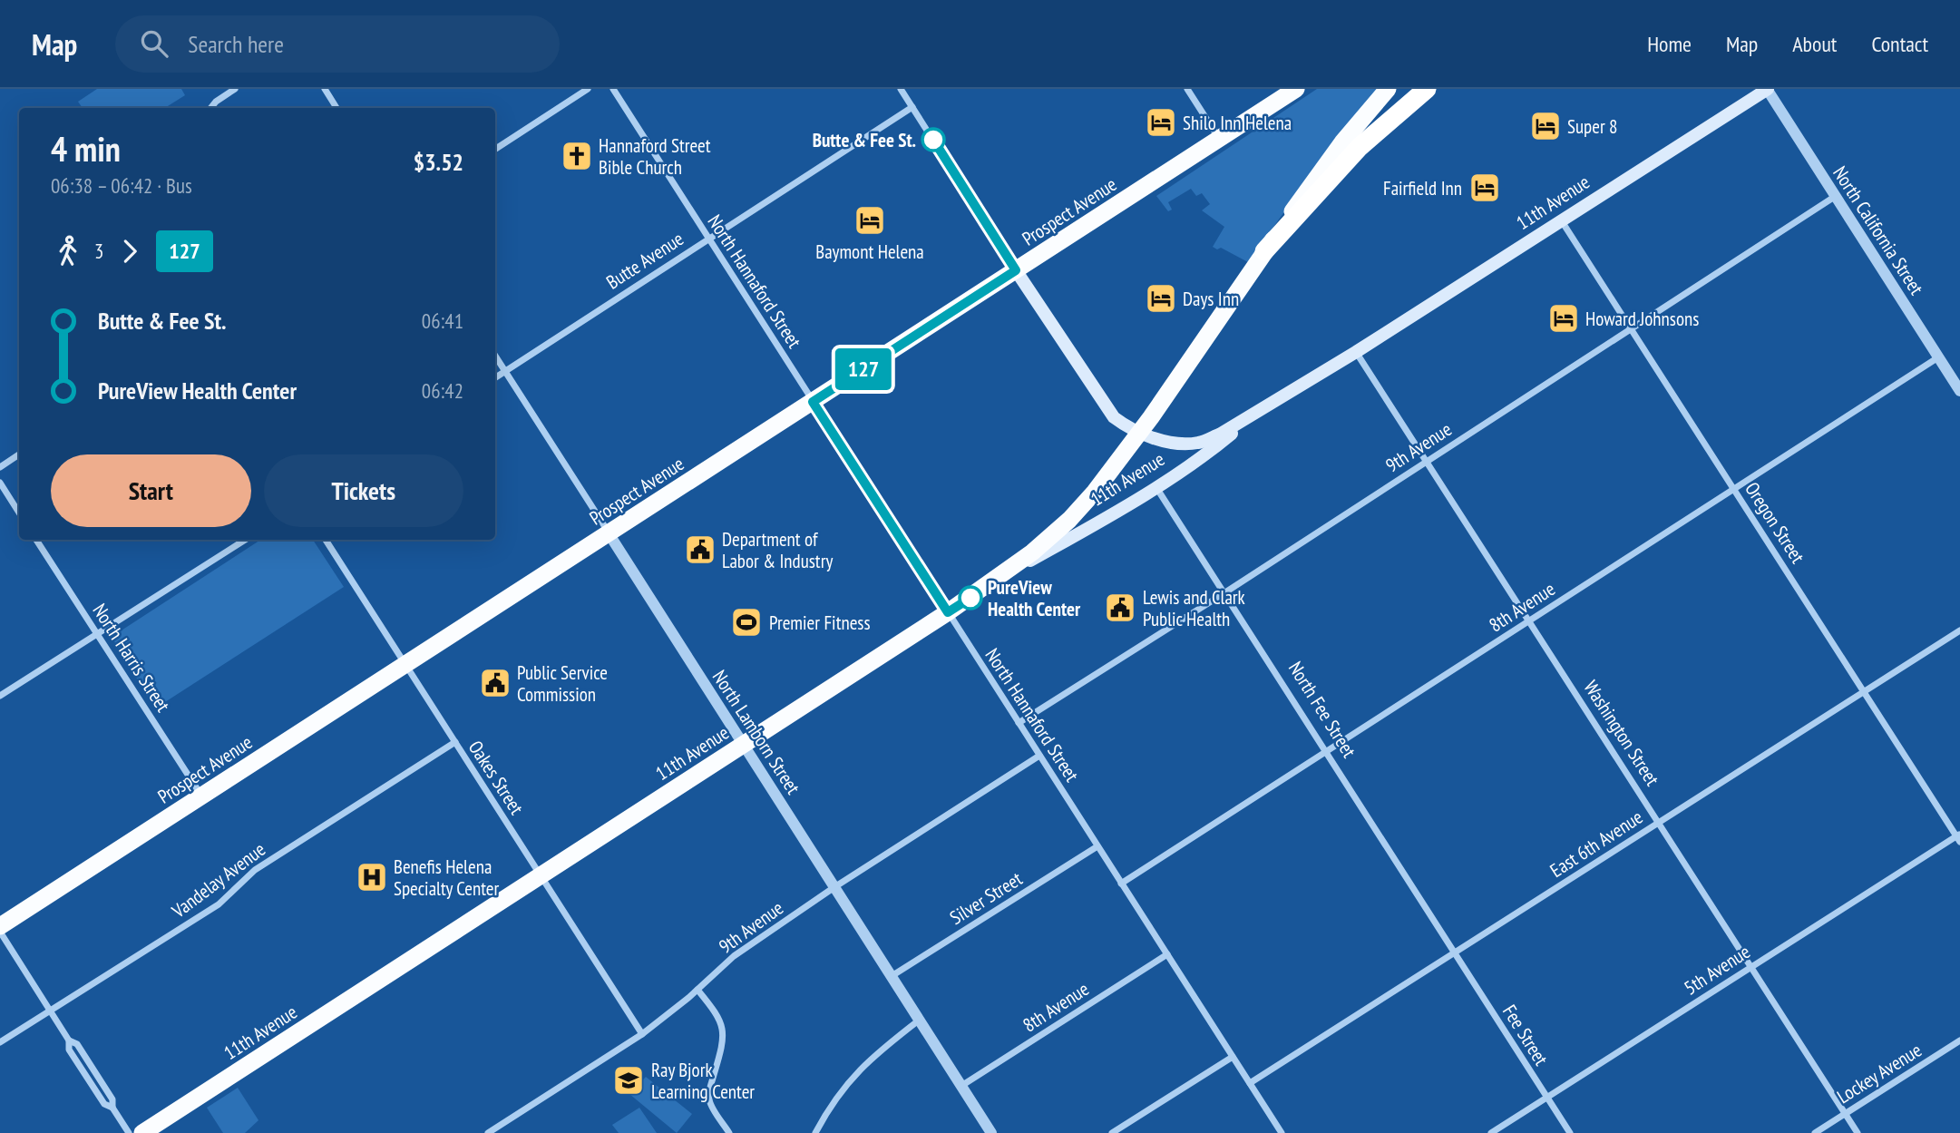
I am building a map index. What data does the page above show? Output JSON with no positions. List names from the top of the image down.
{
  "streets": {
    "highway": ["11th Avenue", "Prospect Avenue"],
    "street": [
      "North California Street",
      "Butte Avenue",
      "North Hannaford Street",
      "9th Avenue",
      "Oregon Street",
      "8th Avenue",
      "North Harris Street",
      "North Fee Street",
      "North Lamborn Street",
      "Washington Street",
      "Oakes Street",
      "East 6th Avenue",
      "Vandelay Avenue",
      "Silver Street",
      "5th Avenue",
      "Fee Street",
      "Lockey Avenue"
    ]
  },
  "crossings": [
    ["11th Avenue", "North California Street"],
    ["11th Avenue", "North Hannaford Street"],
    ["11th Avenue", "Oregon Street"],
    ["11th Avenue", "North Fee Street"],
    ["11th Avenue", "North Lamborn Street"],
    ["11th Avenue", "Washington Street"],
    ["11th Avenue", "Oakes Street"],
    ["Prospect Avenue", "North Hannaford Street"],
    ["Prospect Avenue", "North Harris Street"],
    ["Prospect Avenue", "North Lamborn Street"],
    ["Prospect Avenue", "Oakes Street"],
    ["North California Street", "9th Avenue"],
    ["North California Street", "8th Avenue"],
    ["Butte Avenue", "North Hannaford Street"],
    ["Butte Avenue", "North Lamborn Street"],
    ["North Hannaford Street", "9th Avenue"],
    ["North Hannaford Street", "8th Avenue"],
    ["North Hannaford Street", "East 6th Avenue"],
    ["North Hannaford Street", "Silver Street"],
    ["9th Avenue", "Oregon Street"],
    ["9th Avenue", "North Fee Street"],
    ["9th Avenue", "North Lamborn Street"],
    ["9th Avenue", "Washington Street"],
    ["9th Avenue", "Oakes Street"],
    ["Oregon Street", "8th Avenue"],
    ["Oregon Street", "East 6th Avenue"],
    ["Oregon Street", "5th Avenue"],
    ["8th Avenue", "North Fee Street"],
    ["8th Avenue", "North Lamborn Street"],
    ["8th Avenue", "Washington Street"],
    ["North Fee Street", "East 6th Avenue"],
    ["North Fee Street", "Fee Street"],
    ["North Lamborn Street", "Silver Street"],
    ["Washington Street", "East 6th Avenue"],
    ["Washington Street", "5th Avenue"],
    ["Washington Street", "Lockey Avenue"],
    ["Oakes Street", "Vandelay Avenue"],
    ["East 6th Avenue", "Fee Street"],
    ["5th Avenue", "Fee Street"]
  ],
  "places": {
    "hotel": [
      "Shilo Inn Helena",
      "Super 8",
      "Fairfield Inn",
      "Baymont Helena",
      "Days Inn",
      "Howard Johnsons"
    ],
    "other": ["Butte & Fee St.", "PureView Health Center"],
    "church": ["Hannaford Street Bible Church"],
    "public building": ["Department of Labor & Industry", "Lewis and Clark Public Health", "Public Service Commission"],
    "sports": ["Premier Fitness"],
    "hospital": ["Benefis Helena Specialty Center"],
    "school or university": ["Ray Bjork Learning Center"]
  },
  "lines": ["bus line 127"],
  "page": {
    "header": "Map",
    "search": "Search here",
    "nav": [
      "Home",
      "Map",
      "About",
      "Contact"
    ],
    "on_map": "127",
    "heading": ["4 min", "06:38 – 06:42 · Bus", "$3.52"],
    "legs": ["3", "127"],
    "list": [
      {
        "name": "Butte & Fee St.",
        "value": "06:41"
      },
      {
        "name": "PureView Health Center",
        "value": "06:42"
      }
    ],
    "buttons": ["Start", "Tickets"]
  }
}
